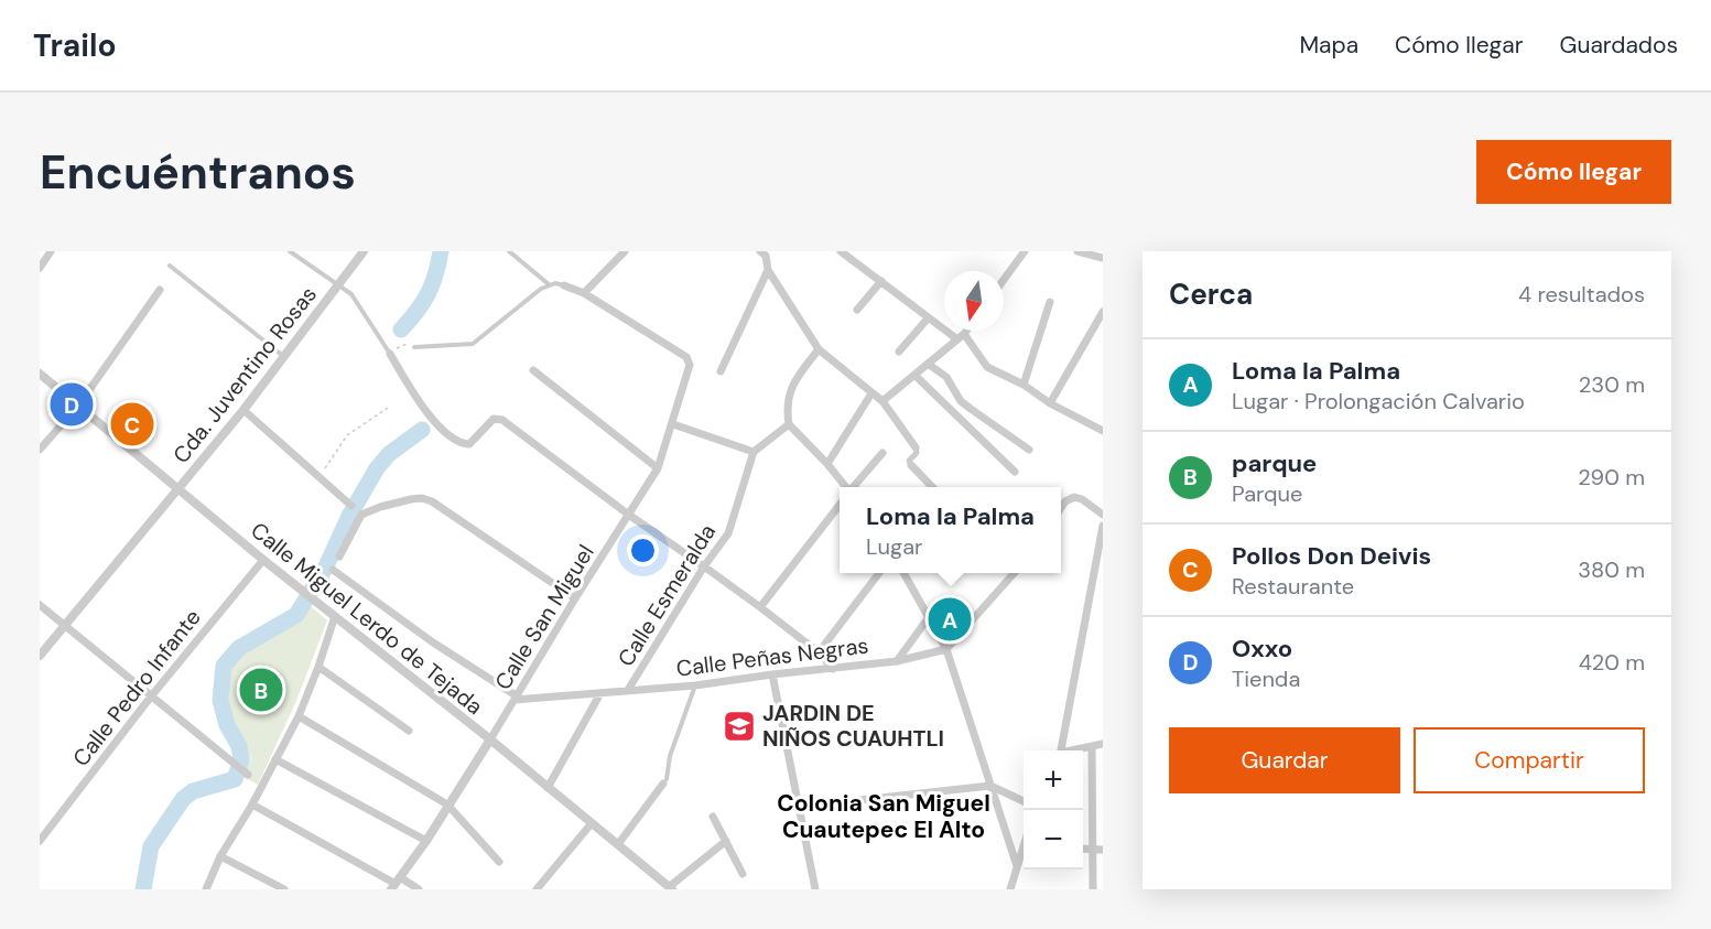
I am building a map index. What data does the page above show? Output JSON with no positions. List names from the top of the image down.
{
  "streets": {
    "street": [
      "Cda. Juventino Rosas",
      "Calle Esmeralda",
      "Calle San Miguel",
      "Calle Miguel Lerdo de Tejada",
      "Calle Peñas Negras",
      "Calle Pedro Infante"
    ]
  },
  "crossings": [
    ["Cda. Juventino Rosas", "Calle Miguel Lerdo de Tejada"],
    ["Calle Esmeralda", "Calle Peñas Negras"],
    ["Calle San Miguel", "Calle Miguel Lerdo de Tejada"],
    ["Calle San Miguel", "Calle Peñas Negras"],
    ["Calle Miguel Lerdo de Tejada", "Calle Pedro Infante"]
  ],
  "districts": ["Colonia San Miguel Cuautepec El Alto"],
  "places": {
    "school or university": ["JARDIN DE NIÑOS CUAUHTLI"]
  },
  "north": "bottom",
  "page": {
    "header": "Trailo",
    "nav": ["Mapa", "Cómo llegar", "Guardados"],
    "buttons": [
      "Cómo llegar",
      ["Guardar", "Compartir"]
    ],
    "title": "Encuéntranos",
    "heading": ["Cerca", "4 resultados"],
    "list": [
      {
        "mark": "A",
        "name": "Loma la Palma",
        "note": "Lugar · Prolongación Calvario",
        "value": "230 m"
      },
      {
        "mark": "B",
        "name": "parque",
        "note": "Parque",
        "value": "290 m"
      },
      {
        "mark": "C",
        "name": "Pollos Don Deivis",
        "note": "Restaurante",
        "value": "380 m"
      },
      {
        "mark": "D",
        "name": "Oxxo",
        "note": "Tienda",
        "value": "420 m"
      }
    ],
    "pins": [
      "D",
      "C",
      "A",
      "B"
    ],
    "popup": ["Loma la Palma", "Lugar"],
    "map_buttons": ["+", "−"]
  }
}
